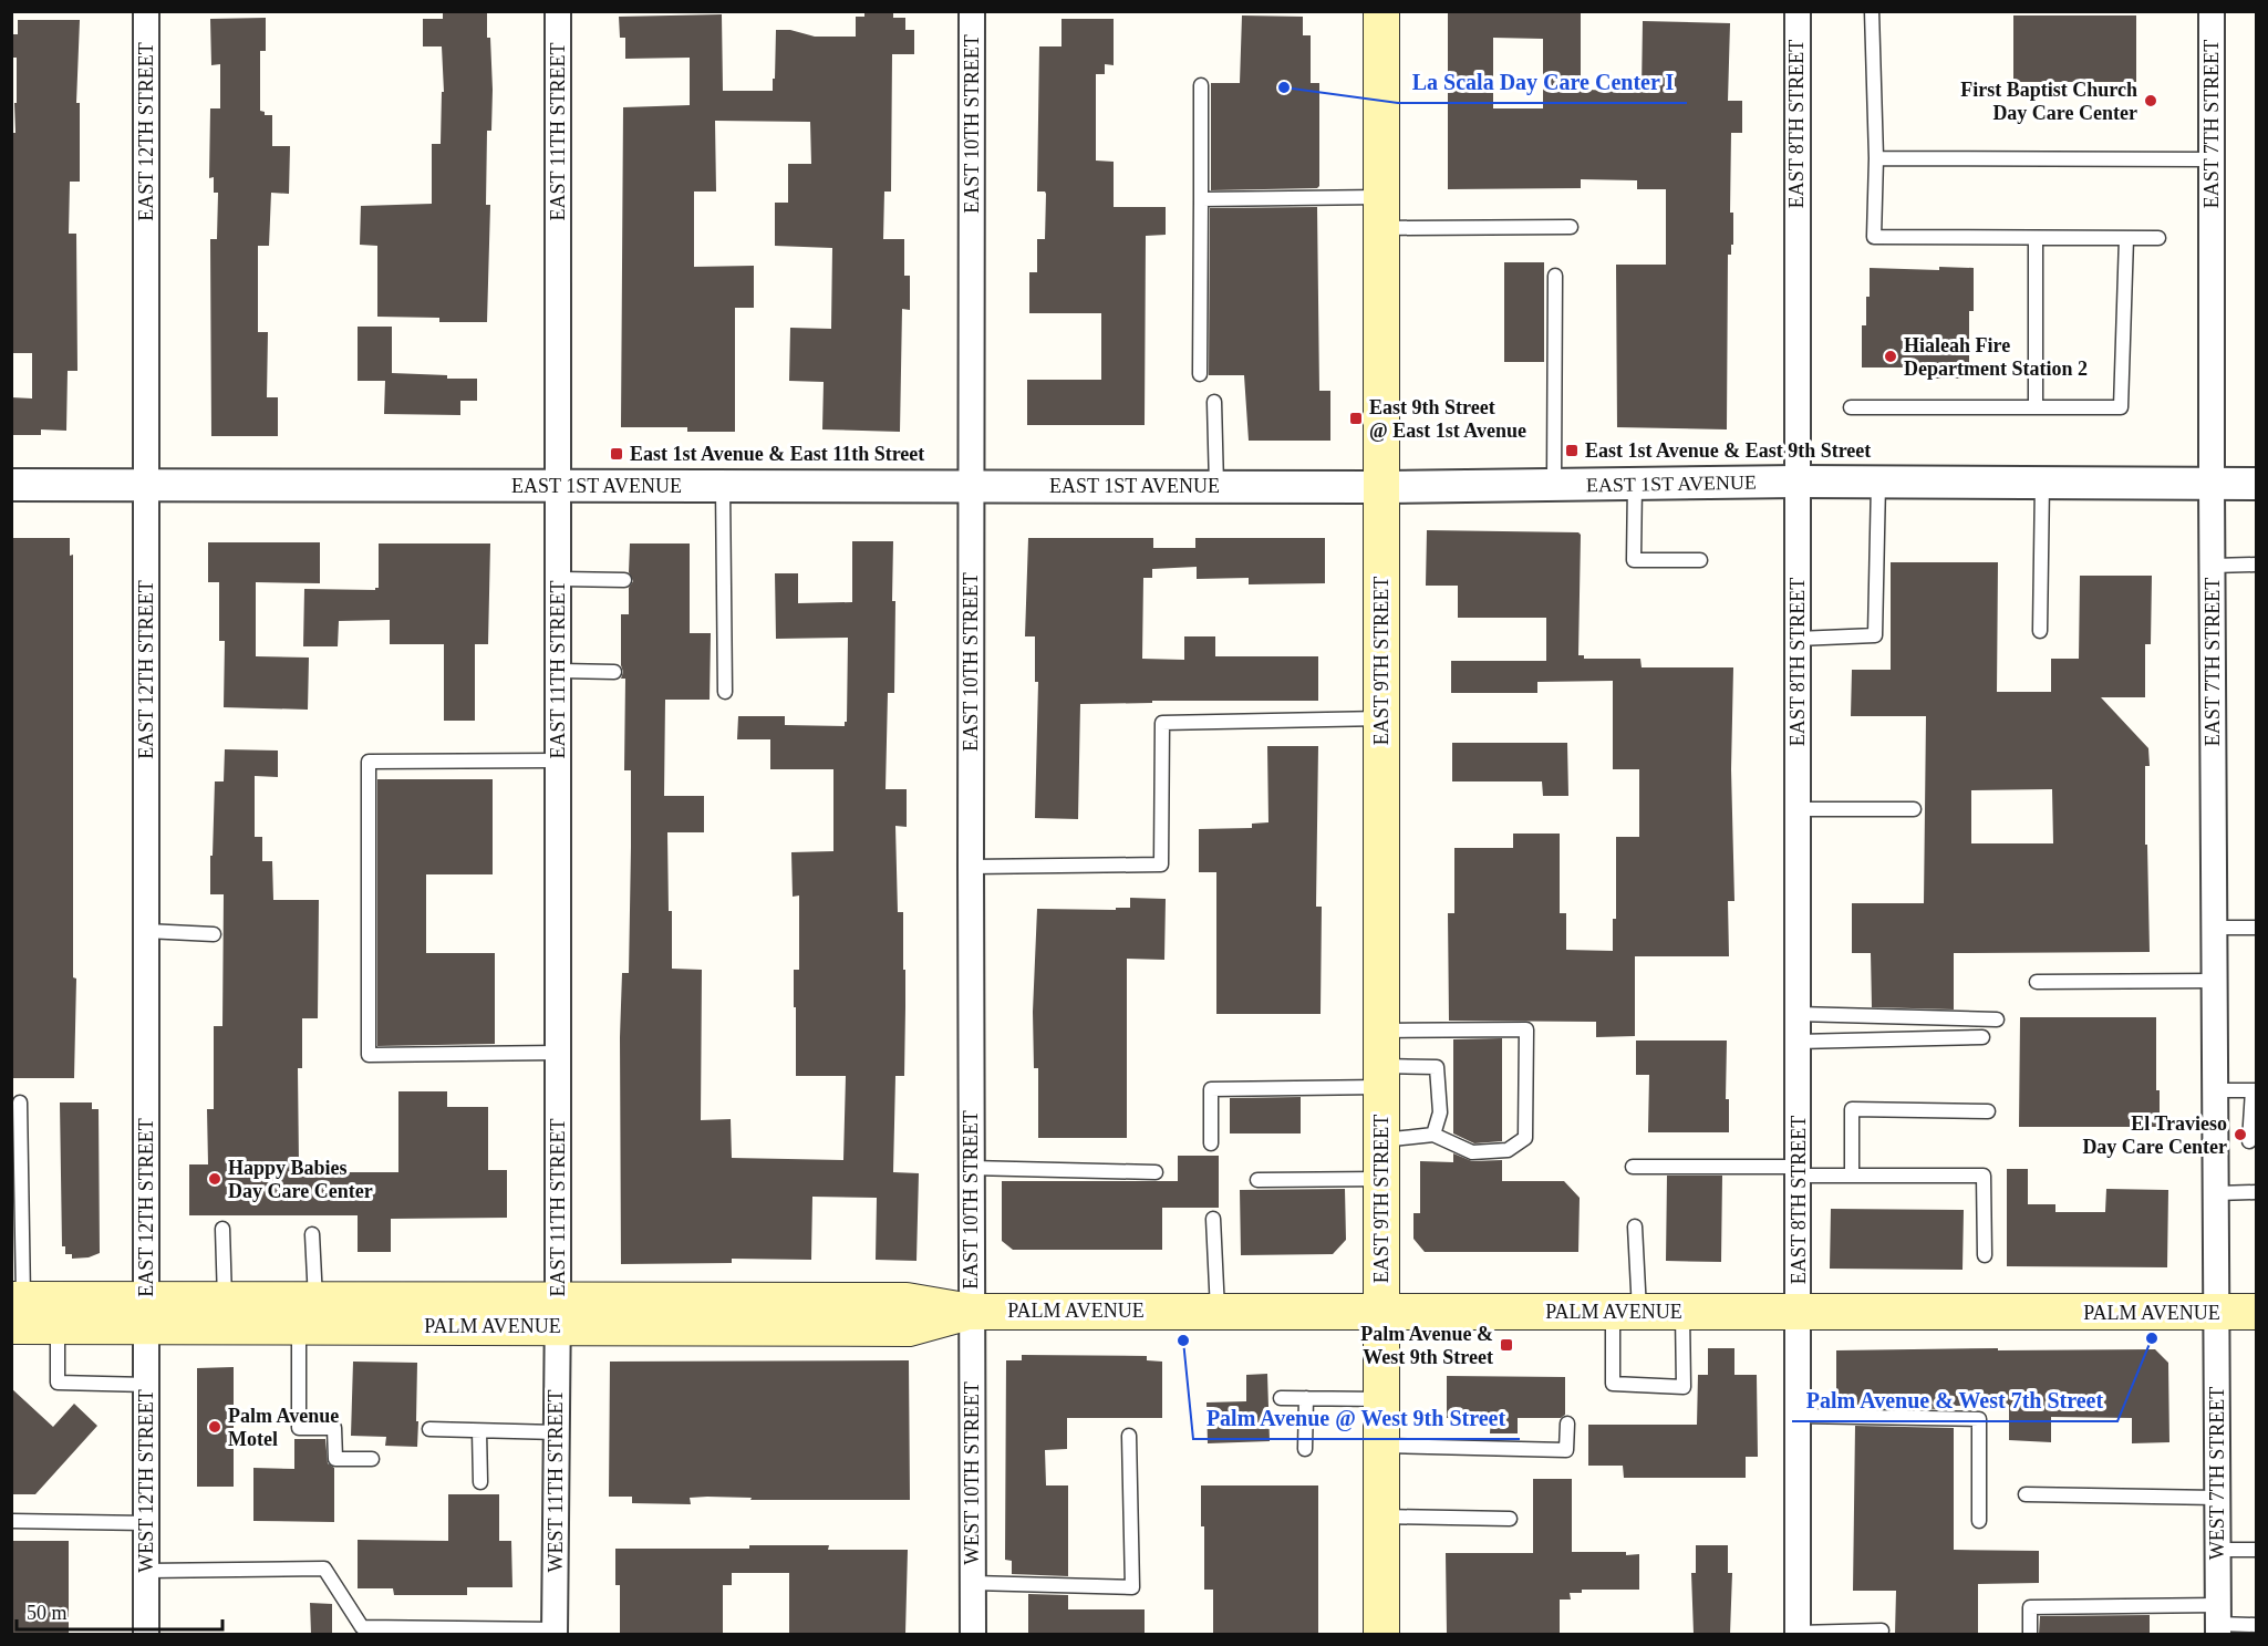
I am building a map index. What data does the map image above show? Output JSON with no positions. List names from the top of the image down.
{
  "streets": {
    "main road": ["EAST 9TH STREET", "PALM AVENUE"],
    "street": [
      "EAST 10TH STREET",
      "EAST 8TH STREET",
      "EAST 7TH STREET",
      "EAST 12TH STREET",
      "EAST 11TH STREET",
      "EAST 1ST AVENUE",
      "WEST 10TH STREET",
      "WEST 7TH STREET",
      "WEST 12TH STREET",
      "WEST 11TH STREET"
    ]
  },
  "crossings": [
    ["EAST 10TH STREET", "EAST 1ST AVENUE"],
    ["EAST 10TH STREET", "PALM AVENUE"],
    ["EAST 10TH STREET", "WEST 10TH STREET"],
    ["EAST 8TH STREET", "EAST 1ST AVENUE"],
    ["EAST 8TH STREET", "PALM AVENUE"],
    ["EAST 7TH STREET", "EAST 1ST AVENUE"],
    ["EAST 7TH STREET", "PALM AVENUE"],
    ["EAST 7TH STREET", "WEST 7TH STREET"],
    ["EAST 12TH STREET", "EAST 1ST AVENUE"],
    ["EAST 12TH STREET", "PALM AVENUE"],
    ["EAST 12TH STREET", "WEST 12TH STREET"],
    ["EAST 11TH STREET", "EAST 1ST AVENUE"],
    ["EAST 11TH STREET", "PALM AVENUE"],
    ["EAST 11TH STREET", "WEST 11TH STREET"],
    ["EAST 1ST AVENUE", "EAST 9TH STREET"],
    ["EAST 9TH STREET", "PALM AVENUE"],
    ["PALM AVENUE", "WEST 10TH STREET"],
    ["PALM AVENUE", "WEST 7TH STREET"],
    ["PALM AVENUE", "WEST 12TH STREET"],
    ["PALM AVENUE", "WEST 11TH STREET"]
  ],
  "places": {
    "other": [
      "La Scala Day Care Center I",
      "First Baptist Church Day Care Center",
      "Hialeah Fire Department Station 2",
      "El Travieso Day Care Center",
      "Happy Babies Day Care Center",
      "Palm Avenue & West 7th Street",
      "Palm Avenue @ West 9th Street",
      "Palm Avenue Motel"
    ],
    "transit": [
      "East 9th Street @ East 1st Avenue",
      "East 1st Avenue & East 9th Street",
      "East 1st Avenue & East 11th Street",
      "Palm Avenue & West 9th Street"
    ]
  },
  "scale_bar": "50 m"
}
